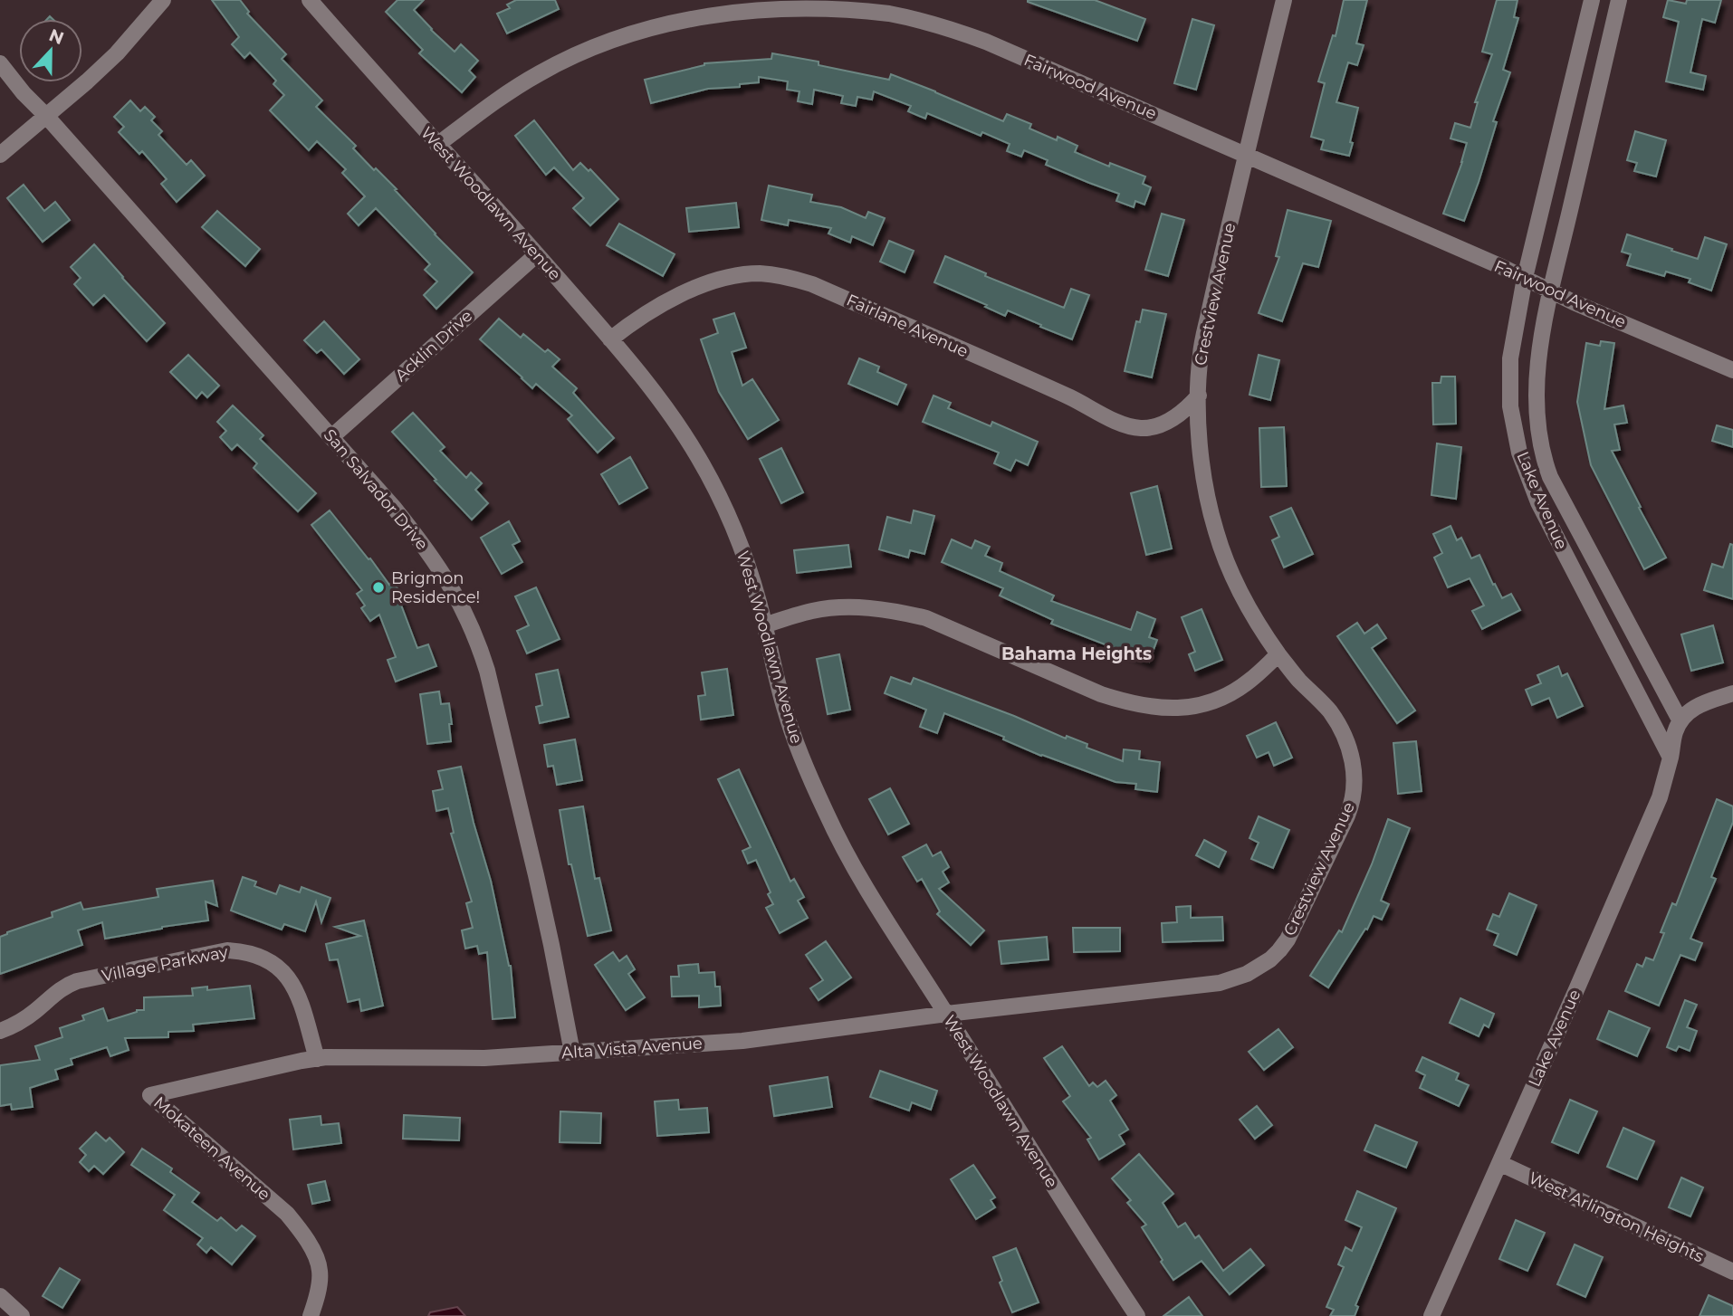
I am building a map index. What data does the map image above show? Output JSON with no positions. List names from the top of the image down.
{
  "streets": {
    "street": [
      "Fairwood Avenue",
      "West Woodlawn Avenue",
      "Crestview Avenue",
      "Fairlane Avenue",
      "Acklin Drive",
      "San Salvador Drive",
      "Lake Avenue",
      "Village Parkway",
      "Alta Vista Avenue",
      "Mokateen Avenue",
      "West Arlington Heights"
    ]
  },
  "crossings": [
    ["Fairwood Avenue", "West Woodlawn Avenue"],
    ["Fairwood Avenue", "Crestview Avenue"],
    ["Fairwood Avenue", "Lake Avenue"],
    ["West Woodlawn Avenue", "Crestview Avenue"],
    ["West Woodlawn Avenue", "Fairlane Avenue"],
    ["West Woodlawn Avenue", "Acklin Drive"],
    ["West Woodlawn Avenue", "Alta Vista Avenue"],
    ["Crestview Avenue", "Fairlane Avenue"],
    ["Crestview Avenue", "Alta Vista Avenue"],
    ["Acklin Drive", "San Salvador Drive"],
    ["San Salvador Drive", "Alta Vista Avenue"],
    ["Lake Avenue", "West Arlington Heights"],
    ["Village Parkway", "Alta Vista Avenue"],
    ["Village Parkway", "Mokateen Avenue"],
    ["Alta Vista Avenue", "Mokateen Avenue"]
  ],
  "districts": ["Bahama Heights"],
  "places": ["Brigmon Residence!"],
  "north": "top"
}
